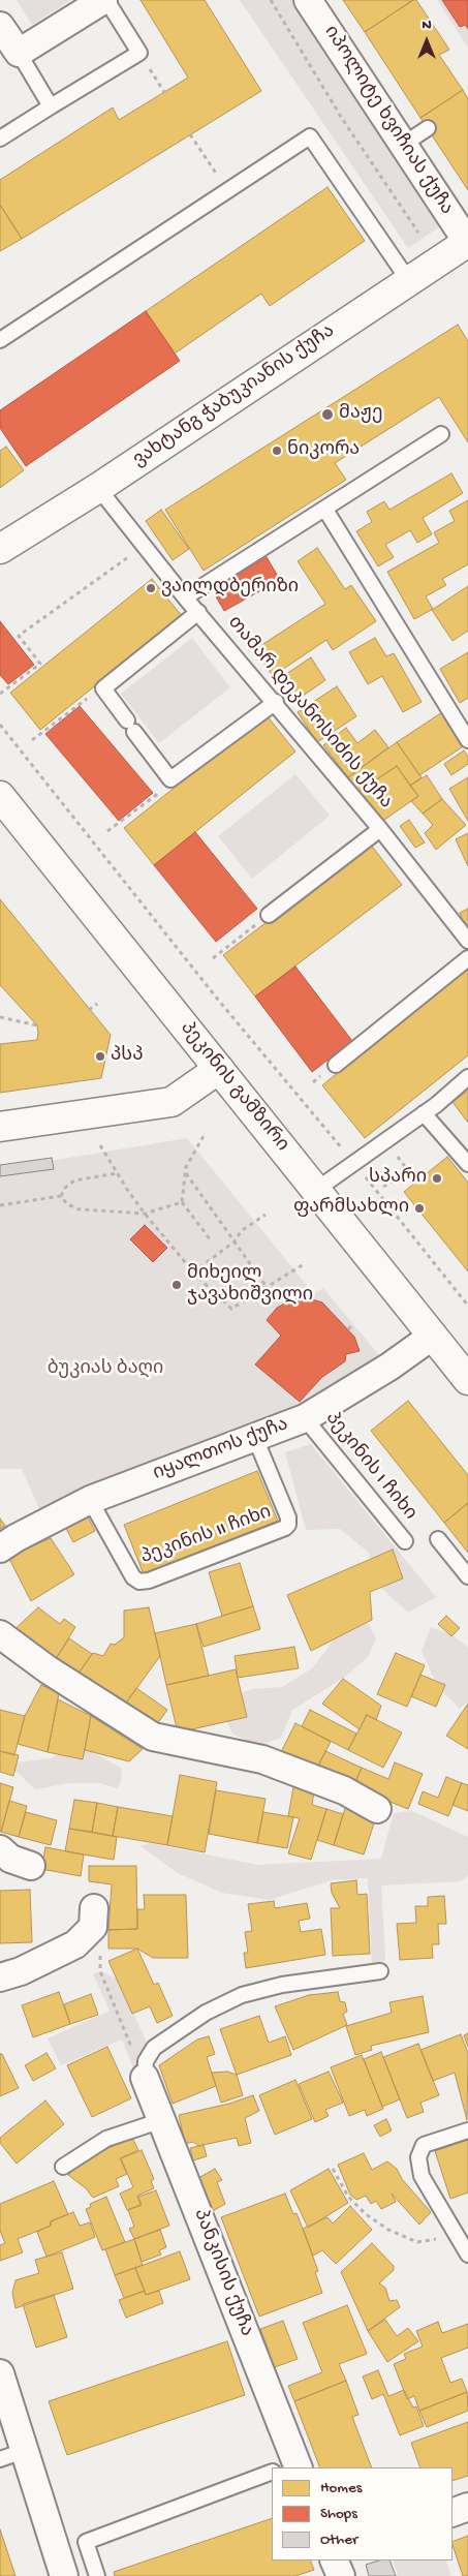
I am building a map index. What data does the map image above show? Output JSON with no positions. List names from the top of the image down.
{
  "streets": {
    "main road": ["ვახტანგ ჭაბუკიანის ქუჩა", "პეკინის გამზირი"],
    "street": ["იპოლიტე ხვიჩიას ქუჩა", "იყალთოს ქუჩა", "პანკისის ქუჩა"],
    "lane": ["თამარ დეკანოსიძის ქუჩა", "პეკინის I ჩიხი", "პეკინის II ჩიხი"]
  },
  "crossings": [
    ["იპოლიტე ხვიჩიას ქუჩა", "ვახტანგ ჭაბუკიანის ქუჩა"],
    ["ვახტანგ ჭაბუკიანის ქუჩა", "თამარ დეკანოსიძის ქუჩა"],
    ["პეკინის გამზირი", "იყალთოს ქუჩა"],
    ["იყალთოს ქუჩა", "პეკინის I ჩიხი"],
    ["იყალთოს ქუჩა", "პეკინის II ჩიხი"]
  ],
  "parks": ["ბუკიას ბაღი"],
  "places": [
    "მაჟე",
    "ნიკორა",
    "ვაილდბერიზი",
    "პსპ",
    "სპარი",
    "ფარმსახლი",
    "მიხეილ ჯავახიშვილი"
  ],
  "legend": ["Homes", "Shops", "Other"],
  "north": "top"
}
